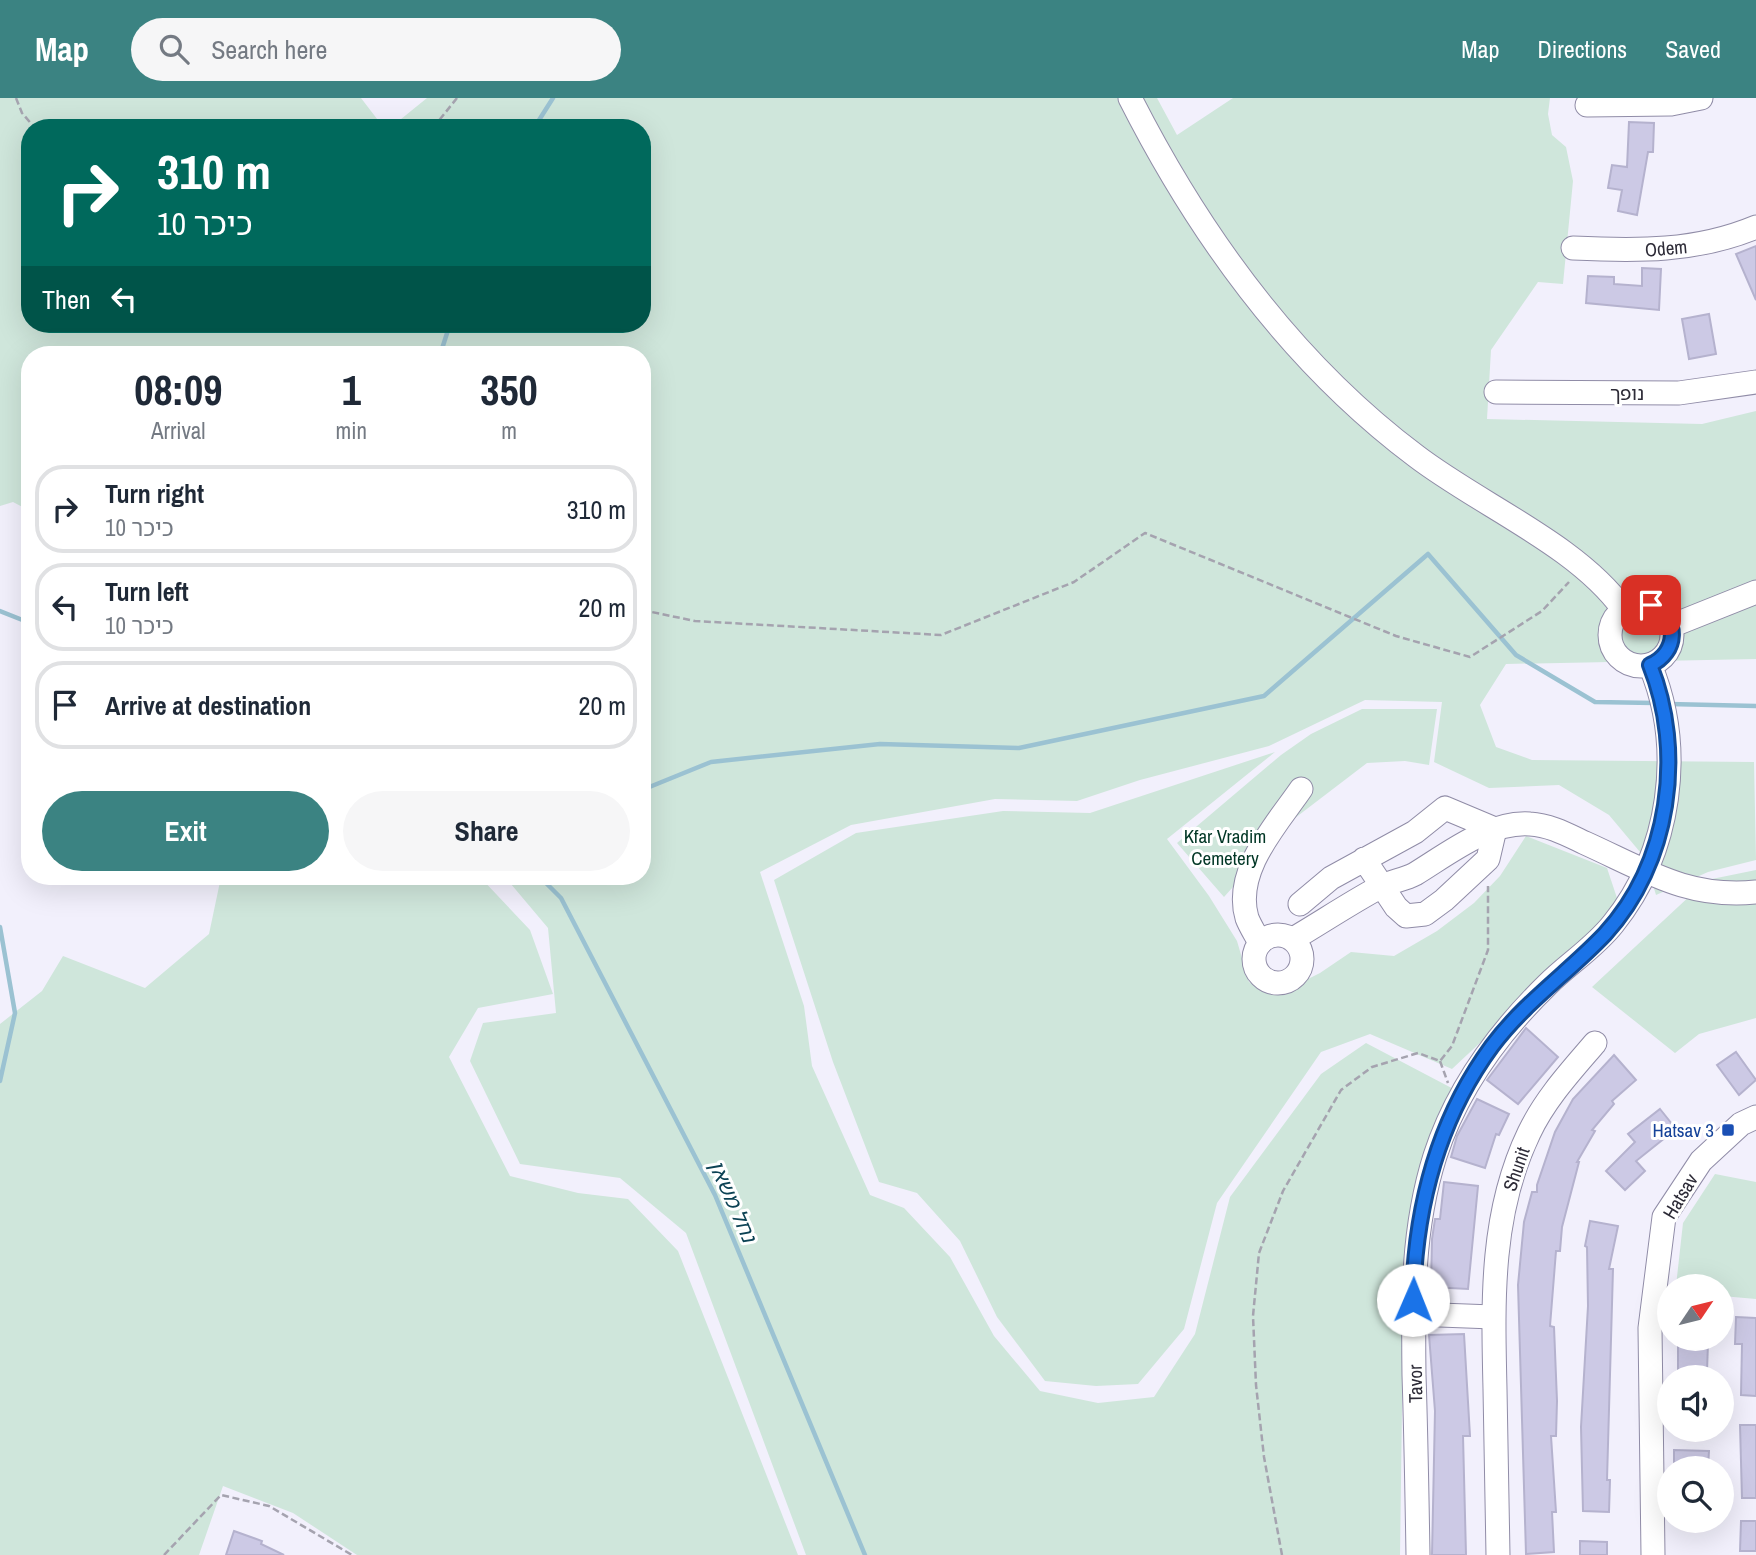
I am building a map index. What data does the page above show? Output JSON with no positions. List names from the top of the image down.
{
  "streets": {
    "street": [
      "Odem",
      "נופך",
      "Shunit",
      "Hatsav",
      "Tavor"
    ]
  },
  "water": ["נחל משאן"],
  "parks": ["Kfar Vradim Cemetery"],
  "places": {
    "transit": ["Hatsav 3"]
  },
  "north": "top right",
  "page": {
    "header": "Map",
    "search": "Search here",
    "nav": ["Map", "Directions", "Saved"],
    "turn": ["310 m", "כיכר 10"],
    "then": "Then",
    "eta": [
      "08:09",
      "Arrival",
      "1",
      "min",
      "350",
      "m"
    ],
    "list": [
      {
        "name": "Turn right",
        "note": "כיכר 10",
        "value": "310 m"
      },
      {
        "name": "Turn left",
        "note": "כיכר 10",
        "value": "20 m"
      },
      {
        "name": "Arrive at destination",
        "value": "20 m"
      }
    ],
    "buttons": ["Exit", "Share"]
  }
}
